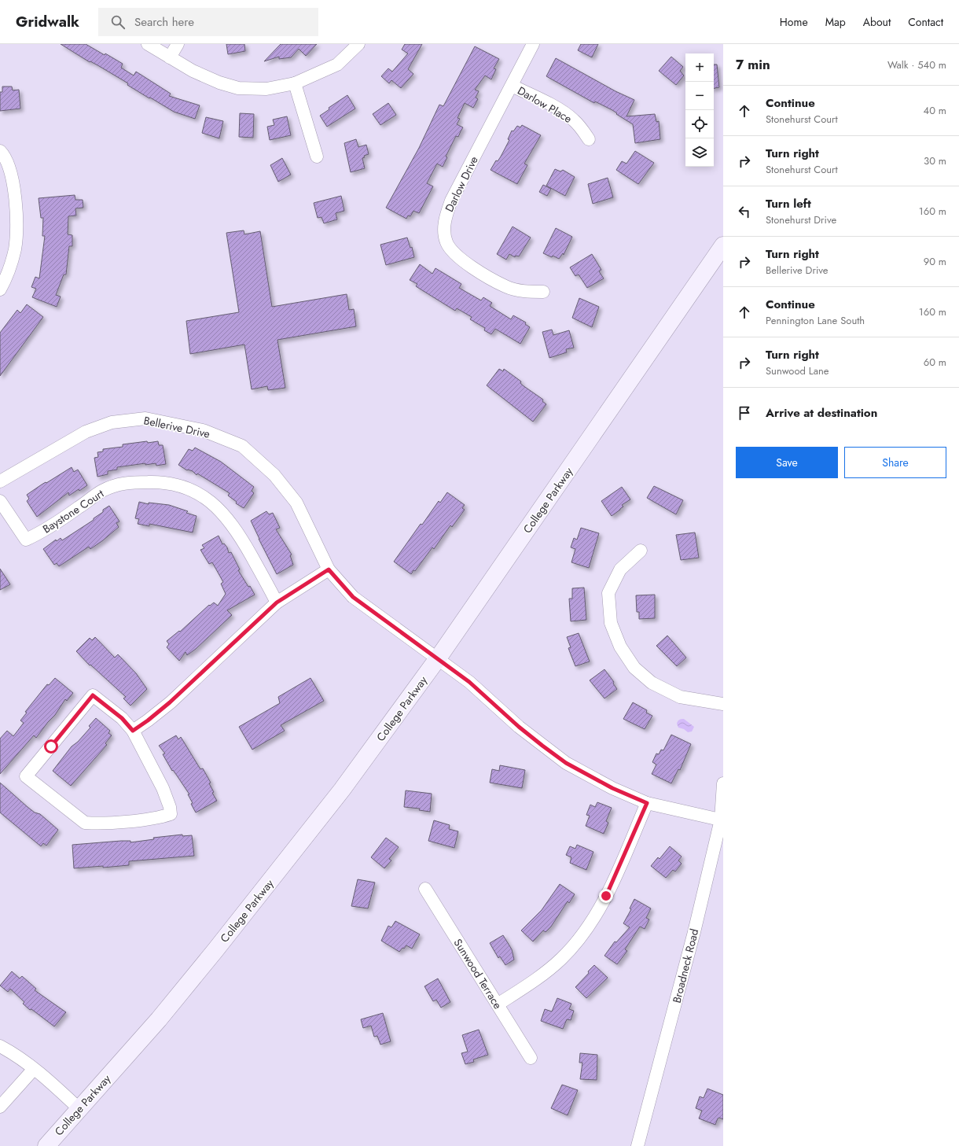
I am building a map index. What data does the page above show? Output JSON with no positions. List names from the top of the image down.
{
  "streets": {
    "main road": ["College Parkway"],
    "street": [
      "Darlow Place",
      "Darlow Drive",
      "Bellerive Drive",
      "Baystone Court",
      "Broadneck Road",
      "Sunwood Terrace"
    ]
  },
  "crossings": [
    ["Darlow Place", "Darlow Drive"],
    ["Bellerive Drive", "College Parkway"],
    ["Bellerive Drive", "Broadneck Road"]
  ],
  "page": {
    "header": "Gridwalk",
    "search": "Search here",
    "nav": [
      "Home",
      "Map",
      "About",
      "Contact"
    ],
    "heading": ["7 min", "Walk · 540 m"],
    "map_buttons": ["+", "−"],
    "list": [
      ["Continue", "Stonehurst Court", "40 m"],
      ["Turn right", "Stonehurst Court", "30 m"],
      ["Turn left", "Stonehurst Drive", "160 m"],
      ["Turn right", "Bellerive Drive", "90 m"],
      ["Continue", "Pennington Lane South", "160 m"],
      ["Turn right", "Sunwood Lane", "60 m"],
      "Arrive at destination"
    ],
    "buttons": ["Save", "Share"]
  }
}
